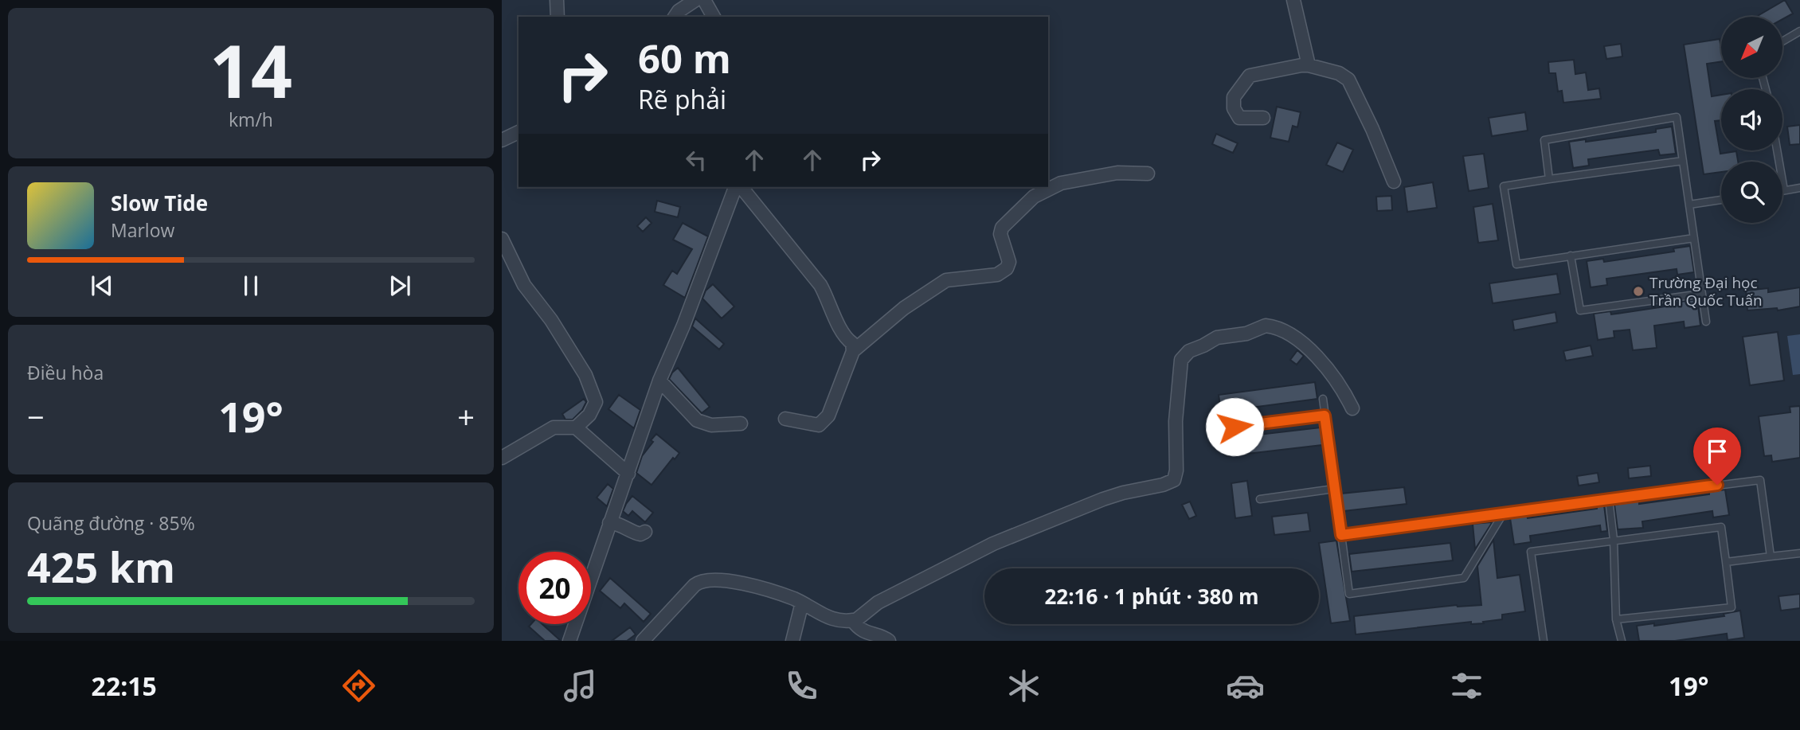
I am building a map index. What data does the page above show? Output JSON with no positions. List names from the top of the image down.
{
  "places": ["Trường Đại học Trần Quốc Tuấn"],
  "north": "bottom left",
  "page": {
    "tile": [
      ["14", "km/h"],
      "Điều hòa",
      ["Quãng đường · 85%", "425 km"]
    ],
    "turn": ["60 m", "Rẽ phải"],
    "song": ["Slow Tide", "Marlow"],
    "heat": ["−", "19°", "+"],
    "limit": "20",
    "trip": "22:16 · 1 phút · 380 m",
    "tabs": ["22:15", "19°"]
  }
}
